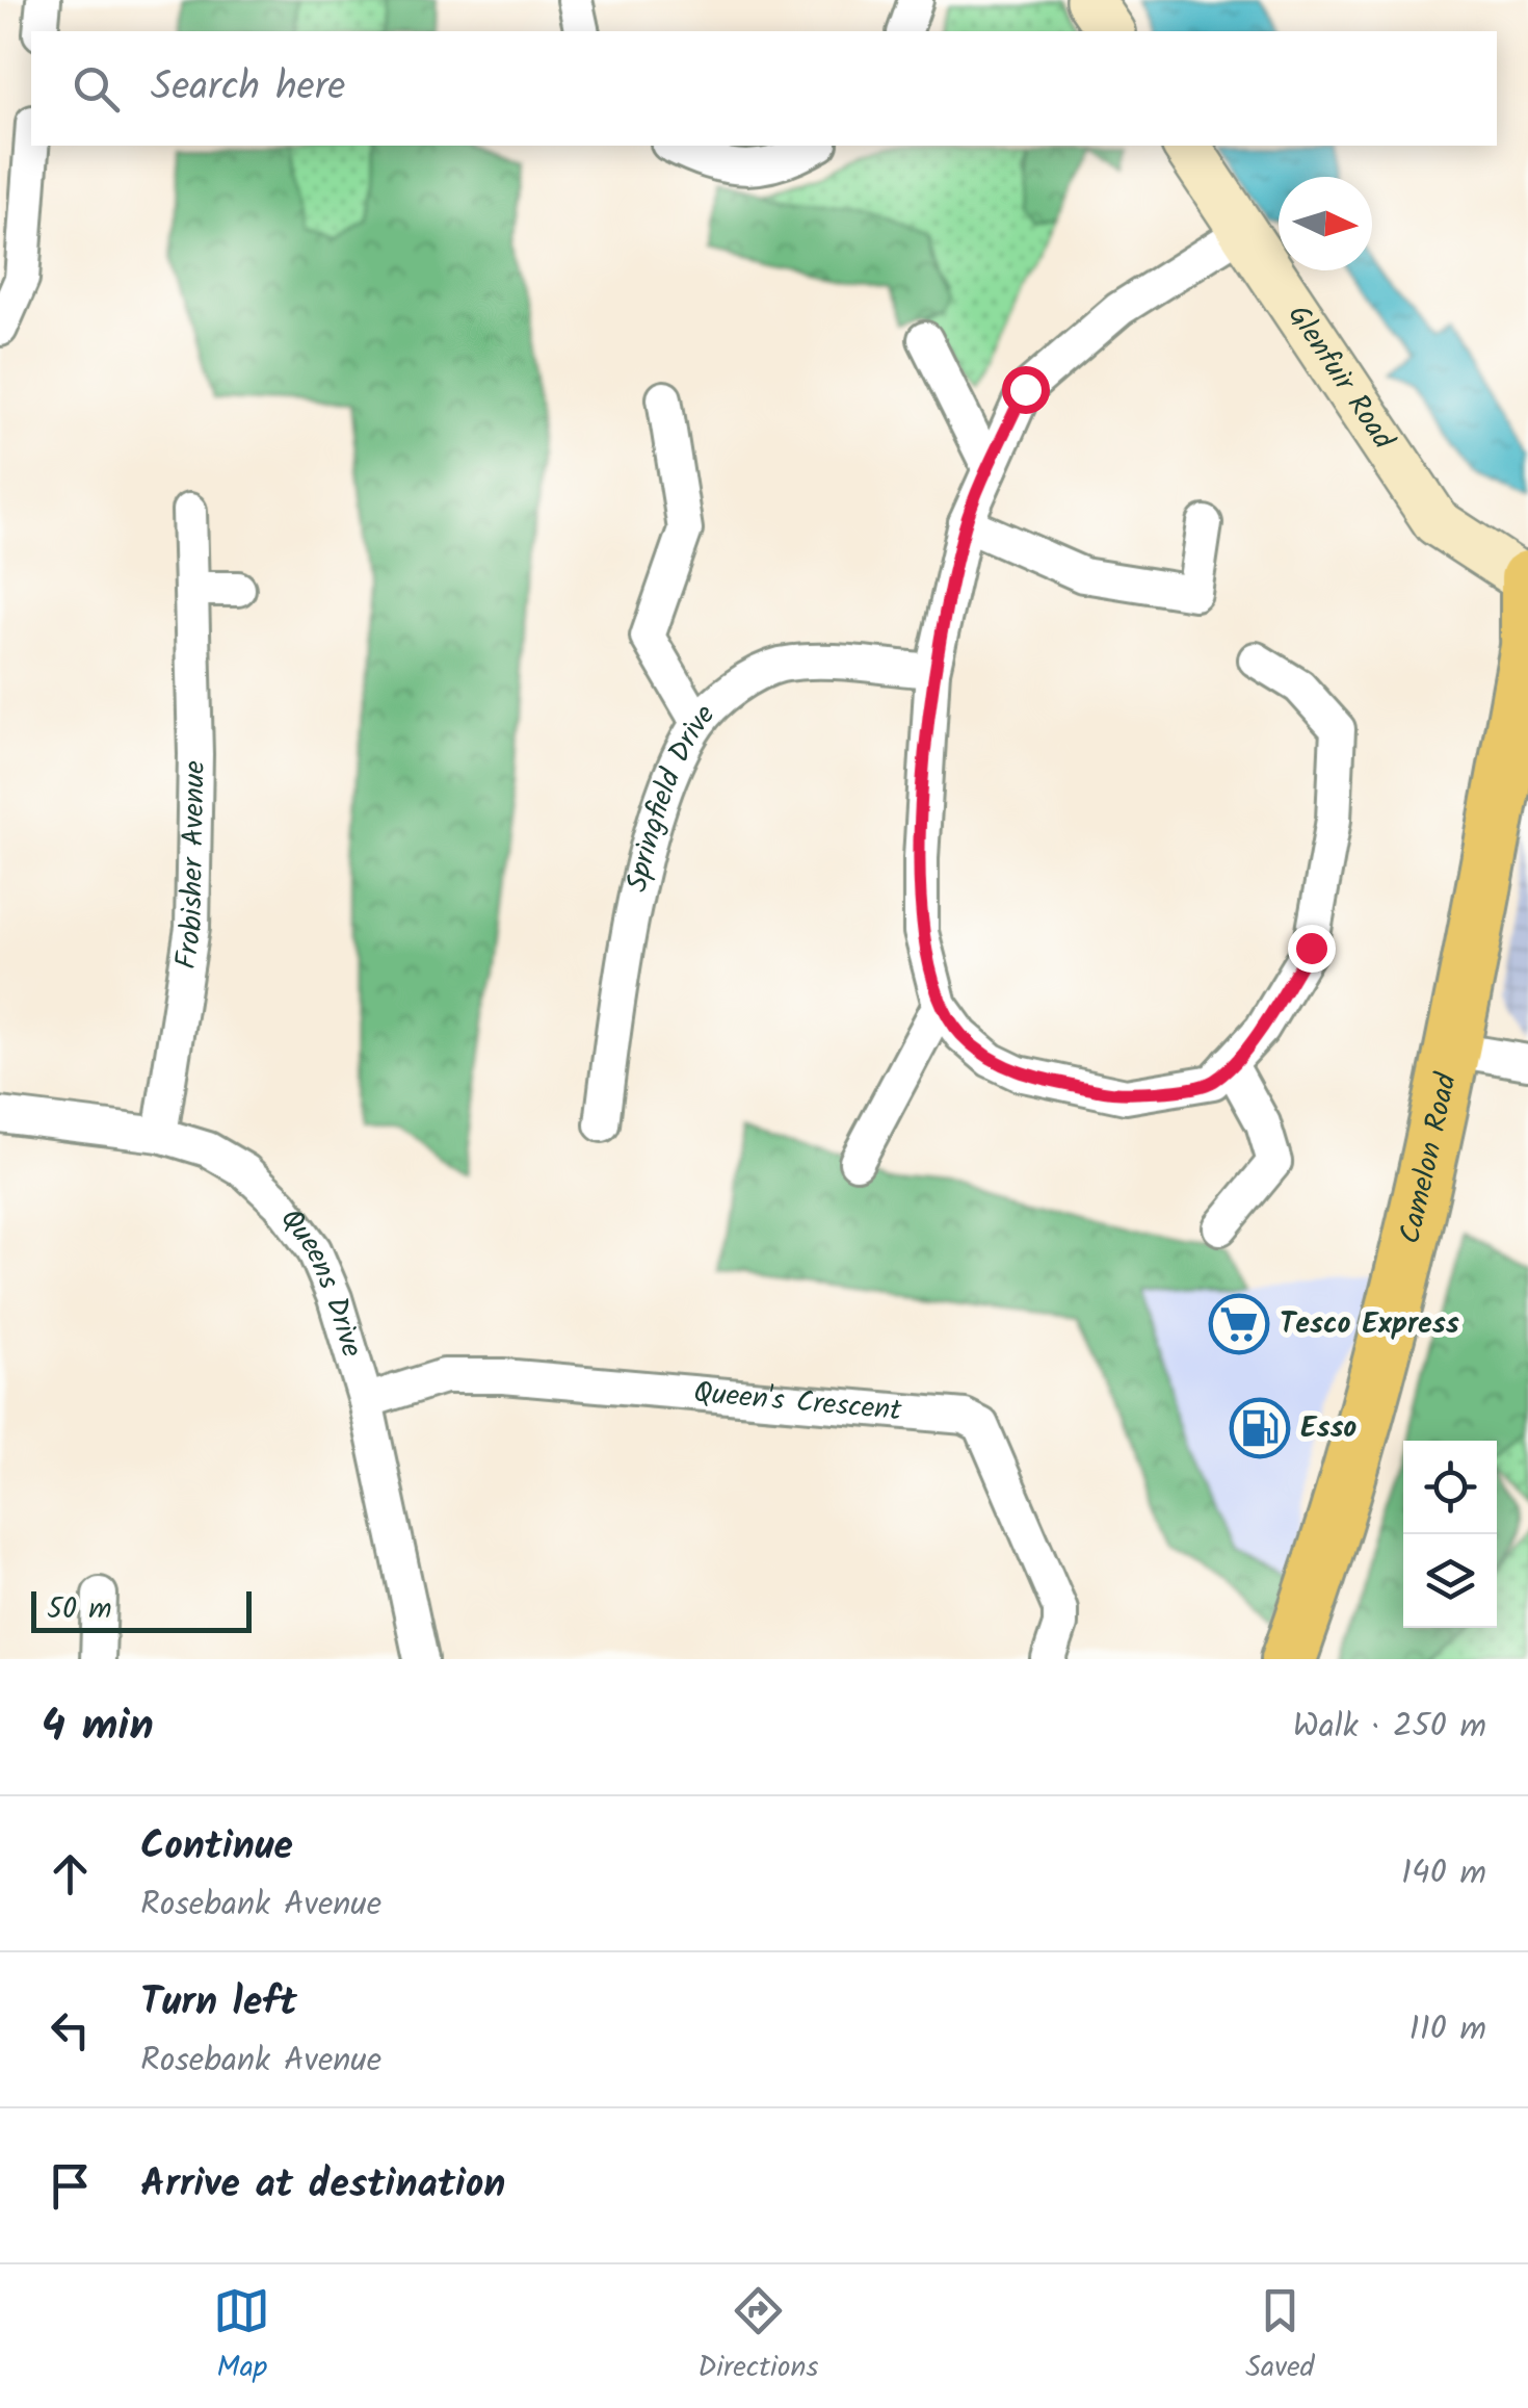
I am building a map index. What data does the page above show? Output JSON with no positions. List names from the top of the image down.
{
  "streets": {
    "main road": ["Glenfuir Road", "Camelon Road"],
    "street": [
      "Springfield Drive",
      "Frobisher Avenue",
      "Queens Drive",
      "Queen's Crescent"
    ]
  },
  "crossings": [
    ["Glenfuir Road", "Camelon Road"],
    ["Frobisher Avenue", "Queens Drive"],
    ["Queens Drive", "Queen's Crescent"]
  ],
  "places": {
    "supermarket": ["Tesco Express"],
    "fuel station": ["Esso"]
  },
  "scale_bar": "50 m",
  "north": "right",
  "page": {
    "search": "Search here",
    "scale": "50 m",
    "heading": ["4 min", "Walk · 250 m"],
    "list": [
      ["Continue", "Rosebank Avenue", "140 m"],
      ["Turn left", "Rosebank Avenue", "110 m"],
      "Arrive at destination"
    ],
    "nav": ["Map", "Directions", "Saved"]
  }
}
